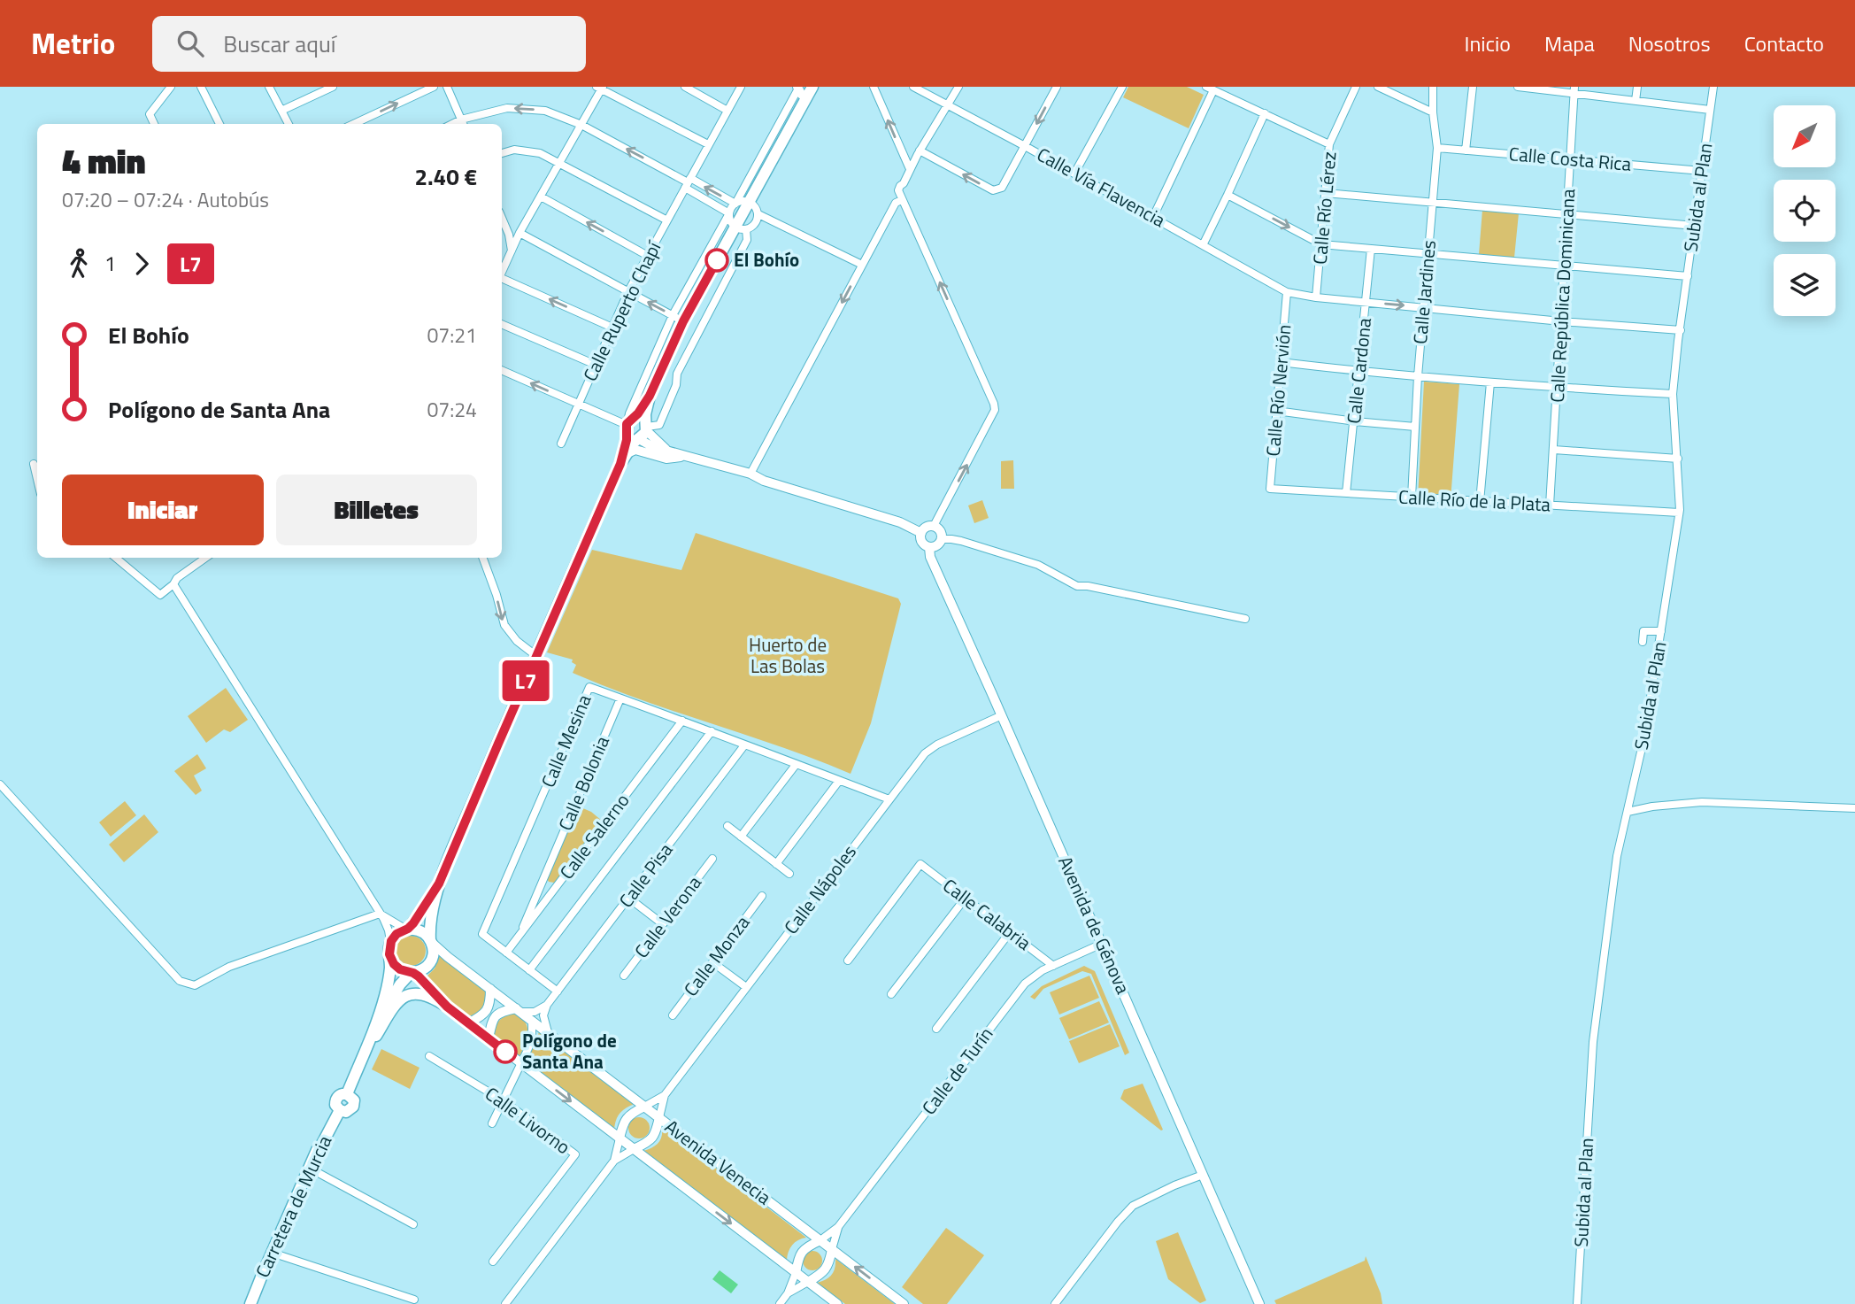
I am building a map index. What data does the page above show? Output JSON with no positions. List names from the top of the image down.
{
  "streets": {
    "main road": ["Carretera de Murcia"],
    "street": [
      "Calle Costa Rica",
      "Calle Vía Flavencia",
      "Subida al Plan",
      "Calle Río Lérez",
      "Calle Jardines",
      "Calle República Dominicana",
      "Calle Ruperto Chapí",
      "Calle Cardona",
      "Calle Río Nervión",
      "Calle Río de la Plata",
      "Calle Mesina",
      "Calle Bolonia",
      "Calle Salerno",
      "Calle Pisa",
      "Calle Nápoles",
      "Calle Calabria",
      "Calle Verona",
      "Avenida de Génova",
      "Calle Monza",
      "Calle de Turín",
      "Calle Livorno",
      "Avenida Venecia"
    ]
  },
  "crossings": [
    ["Calle Costa Rica", "Subida al Plan"],
    ["Calle Costa Rica", "Calle Jardines"],
    ["Calle Costa Rica", "Calle República Dominicana"],
    ["Calle Vía Flavencia", "Subida al Plan"],
    ["Calle Vía Flavencia", "Calle Río Lérez"],
    ["Calle Vía Flavencia", "Calle Jardines"],
    ["Calle Vía Flavencia", "Calle República Dominicana"],
    ["Calle Vía Flavencia", "Calle Cardona"],
    ["Calle Vía Flavencia", "Calle Río Nervión"],
    ["Subida al Plan", "Calle Río de la Plata"],
    ["Calle Jardines", "Calle Río de la Plata"],
    ["Calle República Dominicana", "Calle Río de la Plata"],
    ["Calle Cardona", "Calle Río de la Plata"],
    ["Calle Río Nervión", "Calle Río de la Plata"],
    ["Calle Mesina", "Calle Bolonia"],
    ["Calle Mesina", "Calle Salerno"],
    ["Calle Mesina", "Calle Pisa"],
    ["Calle Mesina", "Calle Nápoles"],
    ["Calle Bolonia", "Calle Salerno"],
    ["Calle Nápoles", "Avenida de Génova"],
    ["Calle Nápoles", "Avenida Venecia"],
    ["Calle Calabria", "Calle de Turín"],
    ["Avenida de Génova", "Calle de Turín"],
    ["Calle de Turín", "Avenida Venecia"],
    ["Avenida Venecia", "Carretera de Murcia"]
  ],
  "parks": ["Huerto de Las Bolas"],
  "places": ["El Bohío", "Polígono de Santa Ana"],
  "lines": ["bus line L7"],
  "north": "bottom left",
  "page": {
    "header": "Metrio",
    "search": "Buscar aquí",
    "nav": [
      "Inicio",
      "Mapa",
      "Nosotros",
      "Contacto"
    ],
    "on_map": "L7",
    "heading": ["4 min", "07:20 – 07:24 · Autobús", "2.40 €"],
    "legs": ["1", "L7"],
    "list": [
      {
        "name": "El Bohío",
        "value": "07:21"
      },
      {
        "name": "Polígono de Santa Ana",
        "value": "07:24"
      }
    ],
    "buttons": ["Iniciar", "Billetes"]
  }
}
